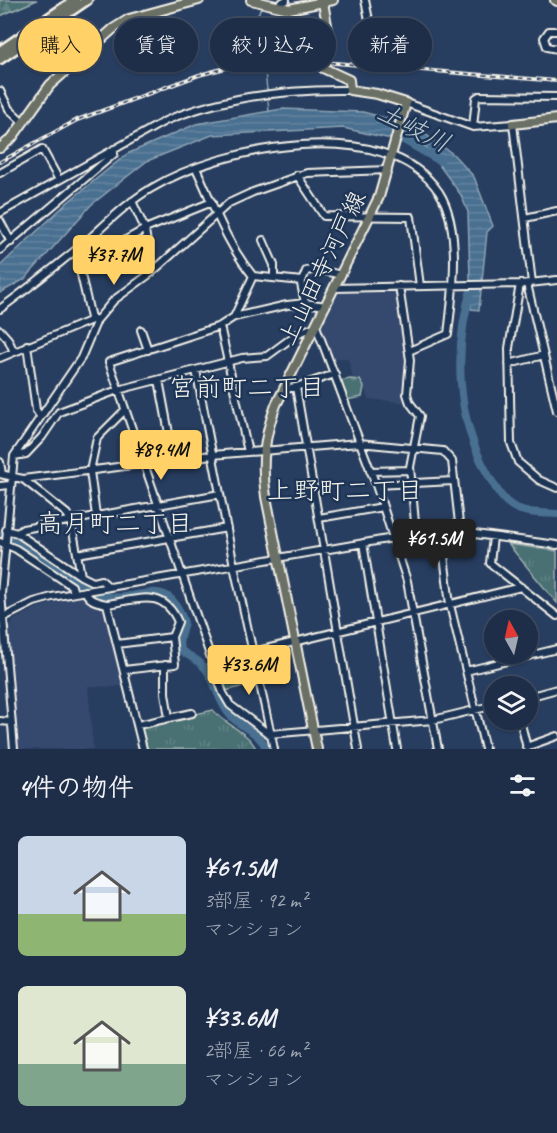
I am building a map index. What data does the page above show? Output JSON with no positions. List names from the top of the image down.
{
  "streets": {
    "main road": ["上山田寺河戸線"]
  },
  "districts": ["宮前町二丁目", "上野町二丁目", "高月町二丁目"],
  "water": ["土岐川"],
  "north": "top",
  "page": {
    "chip": [
      "購入",
      "賃貸",
      "絞り込み",
      "新着"
    ],
    "price": [
      "¥37.7M",
      "¥89.4M",
      "¥61.5M",
      "¥33.6M"
    ],
    "heading": "4件の物件",
    "list": [
      {
        "name": "¥61.5M",
        "note": "3部屋 · 92 m² · マンション"
      },
      {
        "name": "¥33.6M",
        "note": "2部屋 · 66 m² · マンション"
      }
    ]
  }
}
